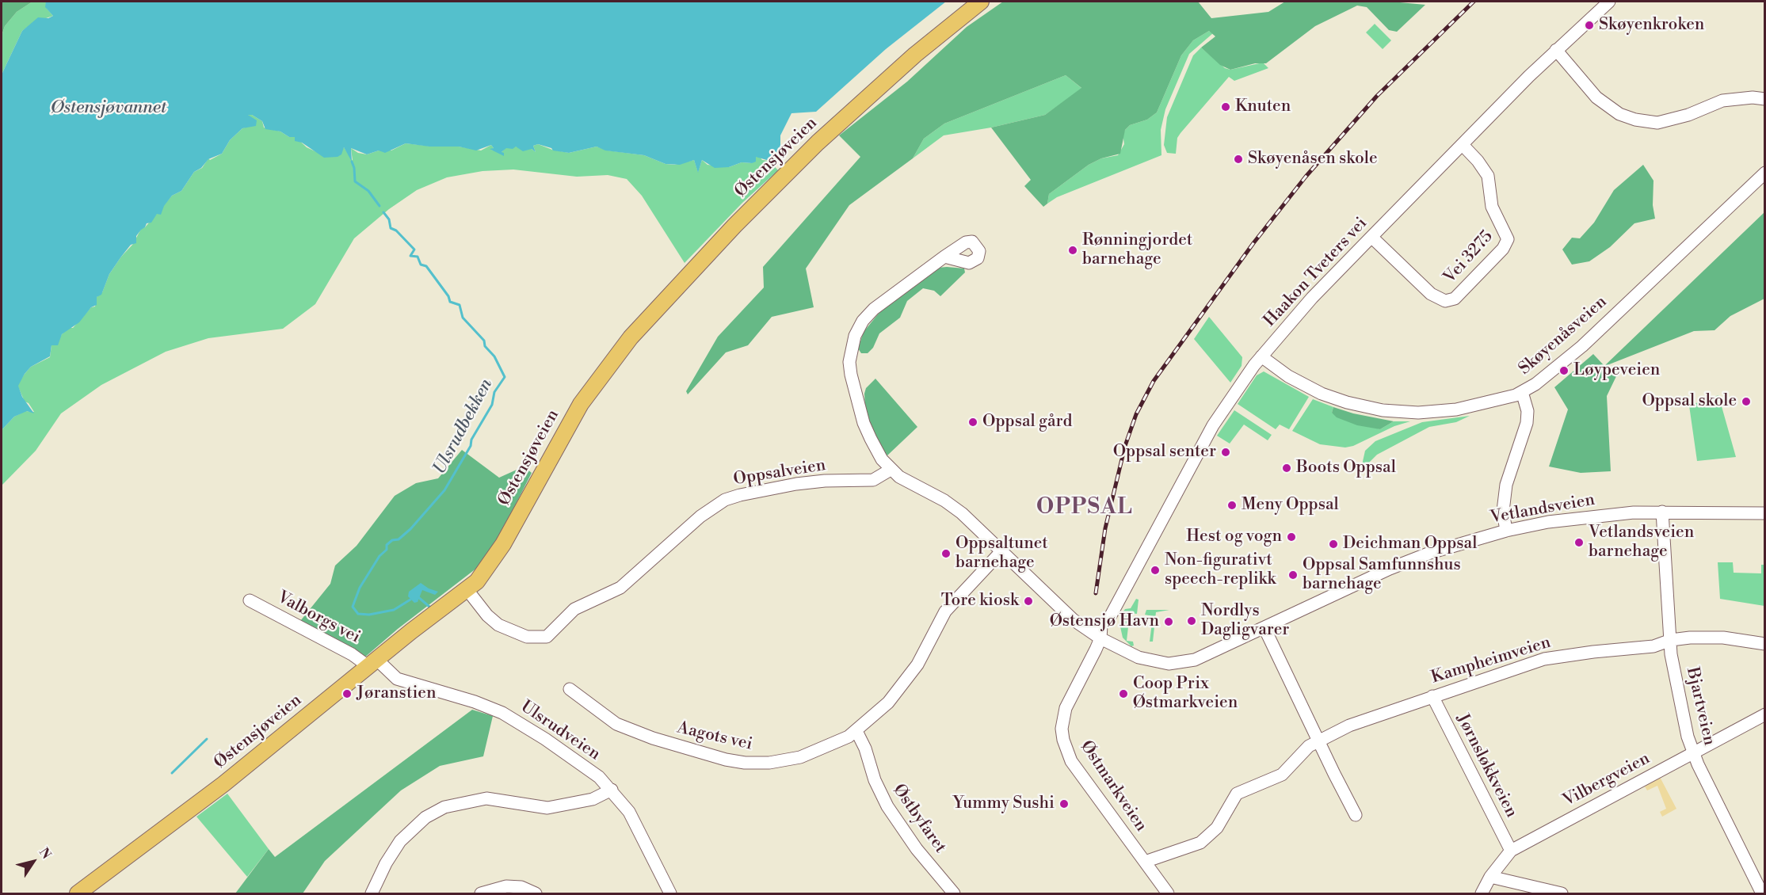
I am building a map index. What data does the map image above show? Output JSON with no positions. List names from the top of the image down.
{
  "streets": {
    "main road": ["Østensjøveien"],
    "street": [
      "Vei 3275",
      "Haakon Tveters vei",
      "Skøyenåsveien",
      "Oppsalveien",
      "Vetlandsveien",
      "Valborgs vei",
      "Kampheimveien",
      "Bjartveien",
      "Ulsrudveien",
      "Aagots vei",
      "Jørnsløkkveien",
      "Vilbergveien",
      "Østmarkveien",
      "Østbyfaret"
    ]
  },
  "crossings": [
    ["Østensjøveien", "Oppsalveien"],
    ["Østensjøveien", "Valborgs vei"],
    ["Østensjøveien", "Ulsrudveien"],
    ["Vei 3275", "Haakon Tveters vei"],
    ["Haakon Tveters vei", "Skøyenåsveien"],
    ["Haakon Tveters vei", "Vetlandsveien"],
    ["Haakon Tveters vei", "Østmarkveien"],
    ["Vetlandsveien", "Bjartveien"],
    ["Vetlandsveien", "Østmarkveien"],
    ["Valborgs vei", "Ulsrudveien"],
    ["Kampheimveien", "Bjartveien"],
    ["Kampheimveien", "Jørnsløkkveien"],
    ["Kampheimveien", "Østmarkveien"],
    ["Bjartveien", "Vilbergveien"],
    ["Aagots vei", "Østbyfaret"],
    ["Jørnsløkkveien", "Vilbergveien"]
  ],
  "districts": ["OPPSAL"],
  "water": ["Østensjøvannet", "Ulsrudbekken"],
  "places": [
    "Skøyenkroken",
    "Knuten",
    "Skøyenåsen skole",
    "Rønningjordet barnehage",
    "Løypeveien",
    "Oppsal skole",
    "Oppsal gård",
    "Oppsal senter",
    "Boots Oppsal",
    "Meny Oppsal",
    "Hest og vogn",
    "Vetlandsveien barnehage",
    "Deichman Oppsal",
    "Oppsaltunet barnehage",
    "Non-figurativt speech-replikk",
    "Oppsal Samfunnshus barnehage",
    "Tore kiosk",
    "Nordlys Dagligvarer",
    "Østensjø Havn",
    "Jøranstien",
    "Coop Prix Østmarkveien",
    "Yummy Sushi"
  ],
  "north": "top right"
}
